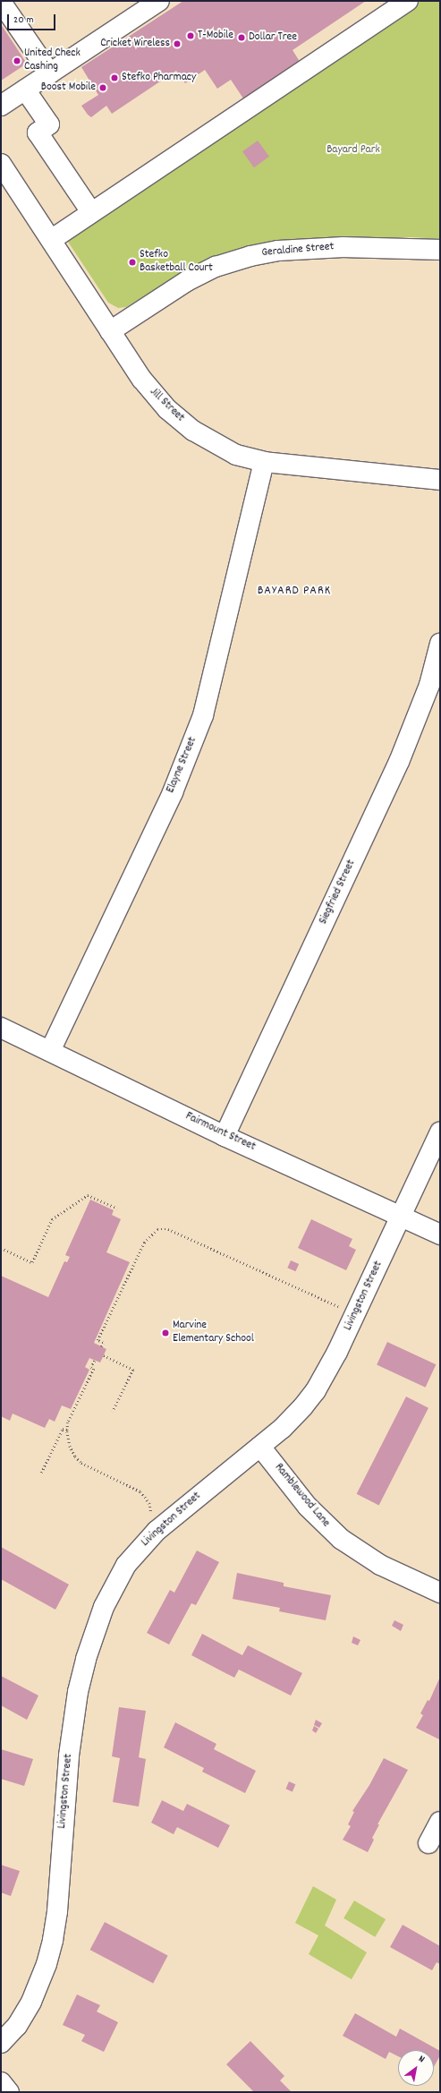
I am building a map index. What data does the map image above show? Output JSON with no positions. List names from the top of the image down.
{
  "streets": {
    "street": [
      "Geraldine Street",
      "Jill Street",
      "Elayne Street",
      "Siegfried Street",
      "Fairmount Street",
      "Livingston Street",
      "Ramblewood Lane"
    ]
  },
  "crossings": [
    ["Geraldine Street", "Jill Street"],
    ["Jill Street", "Elayne Street"],
    ["Elayne Street", "Fairmount Street"],
    ["Siegfried Street", "Fairmount Street"],
    ["Fairmount Street", "Livingston Street"],
    ["Livingston Street", "Ramblewood Lane"]
  ],
  "districts": ["BAYARD PARK"],
  "parks": ["Bayard Park"],
  "places": [
    "T-Mobile",
    "Dollar Tree",
    "Cricket Wireless",
    "United Check Cashing",
    "Stefko Pharmacy",
    "Boost Mobile",
    "Stefko Basketball Court",
    "Marvine Elementary School"
  ],
  "scale_bar": "20 m",
  "north": "top right"
}
